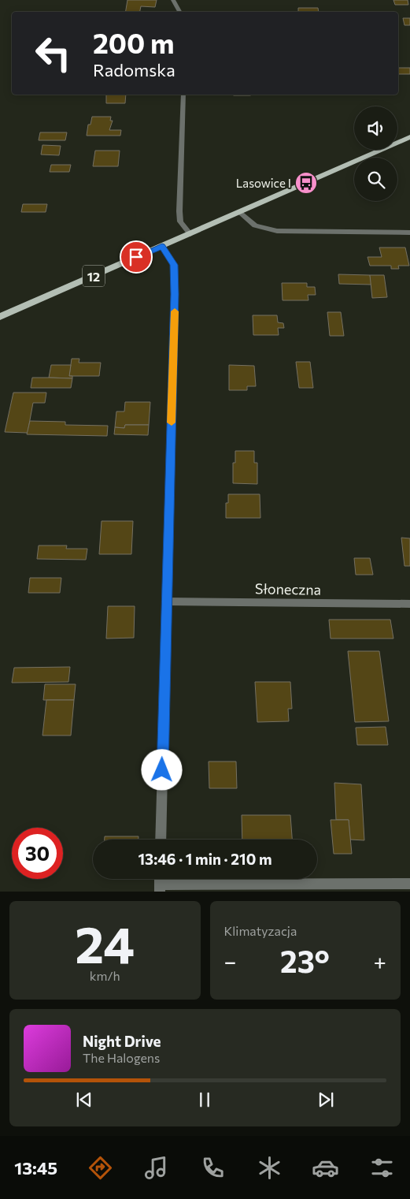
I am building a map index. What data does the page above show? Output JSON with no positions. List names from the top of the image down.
{
  "streets": {
    "main road": ["12"],
    "street": ["Słoneczna"]
  },
  "places": {
    "bus stop": ["Lasowice I"]
  },
  "page": {
    "turn": ["200 m", "Radomska"],
    "limit": "30",
    "trip": "13:46 · 1 min · 210 m",
    "tile": [
      ["24", "km/h"],
      "Klimatyzacja"
    ],
    "heat": ["−", "23°", "+"],
    "song": ["Night Drive", "The Halogens"],
    "tabs": "13:45"
  }
}
